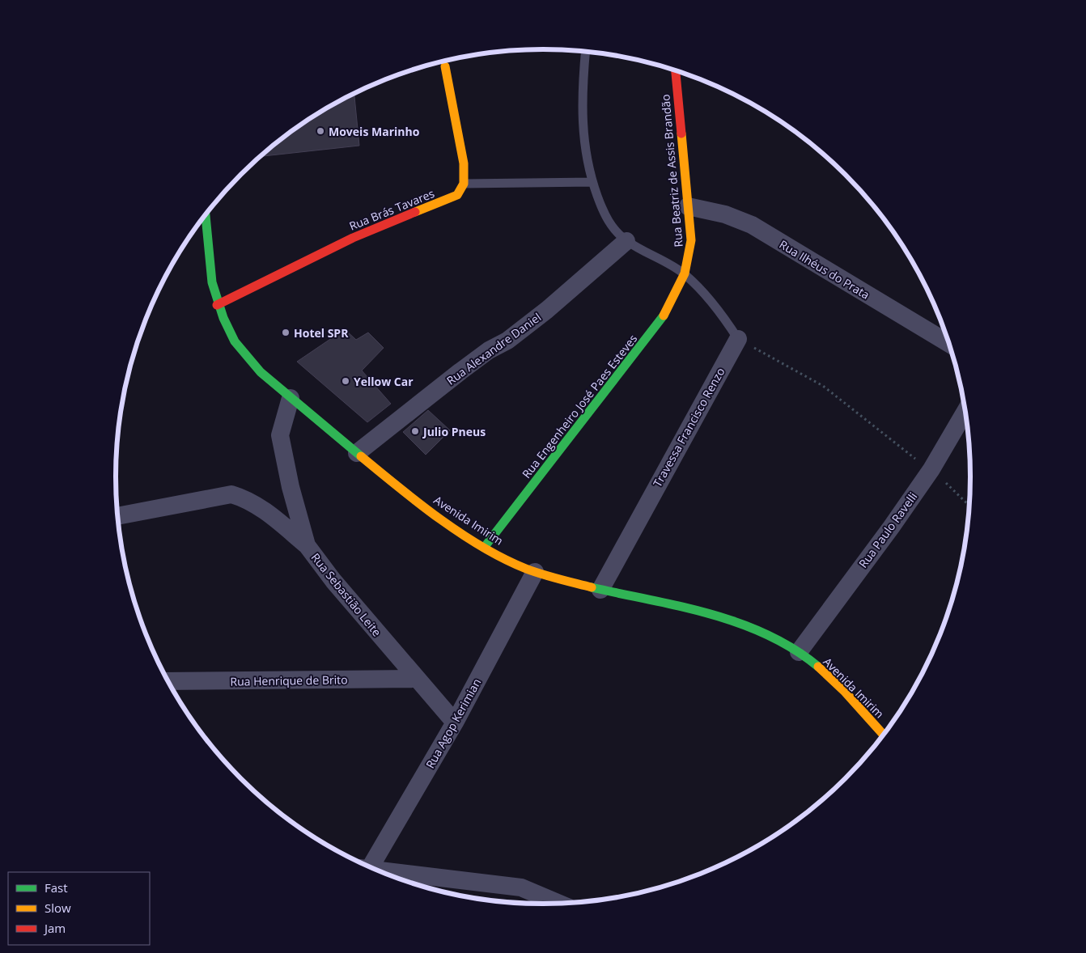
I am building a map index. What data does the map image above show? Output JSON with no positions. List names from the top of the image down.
{
  "streets": {
    "street": [
      "Rua Beatriz de Assis Brandão",
      "Rua Brás Tavares",
      "Rua Ilhéus do Prata",
      "Rua Alexandre Daniel",
      "Rua Engenheiro José Paes Esteves",
      "Travessa Francisco Renzo",
      "Avenida Imirim",
      "Rua Paulo Ravelli",
      "Rua Sebastião Leite",
      "Rua Henrique de Brito",
      "Rua Agop Kerimian"
    ]
  },
  "crossings": [
    ["Rua Beatriz de Assis Brandão", "Rua Ilhéus do Prata"],
    ["Rua Beatriz de Assis Brandão", "Rua Engenheiro José Paes Esteves"],
    ["Rua Brás Tavares", "Avenida Imirim"],
    ["Rua Alexandre Daniel", "Avenida Imirim"],
    ["Rua Engenheiro José Paes Esteves", "Avenida Imirim"],
    ["Travessa Francisco Renzo", "Avenida Imirim"],
    ["Avenida Imirim", "Rua Paulo Ravelli"],
    ["Avenida Imirim", "Rua Sebastião Leite"],
    ["Avenida Imirim", "Rua Agop Kerimian"],
    ["Rua Sebastião Leite", "Rua Henrique de Brito"],
    ["Rua Sebastião Leite", "Rua Agop Kerimian"]
  ],
  "places": [
    "Moveis Marinho",
    "Hotel SPR",
    "Yellow Car",
    "Julio Pneus"
  ],
  "legend": ["Fast", "Slow", "Jam"]
}
